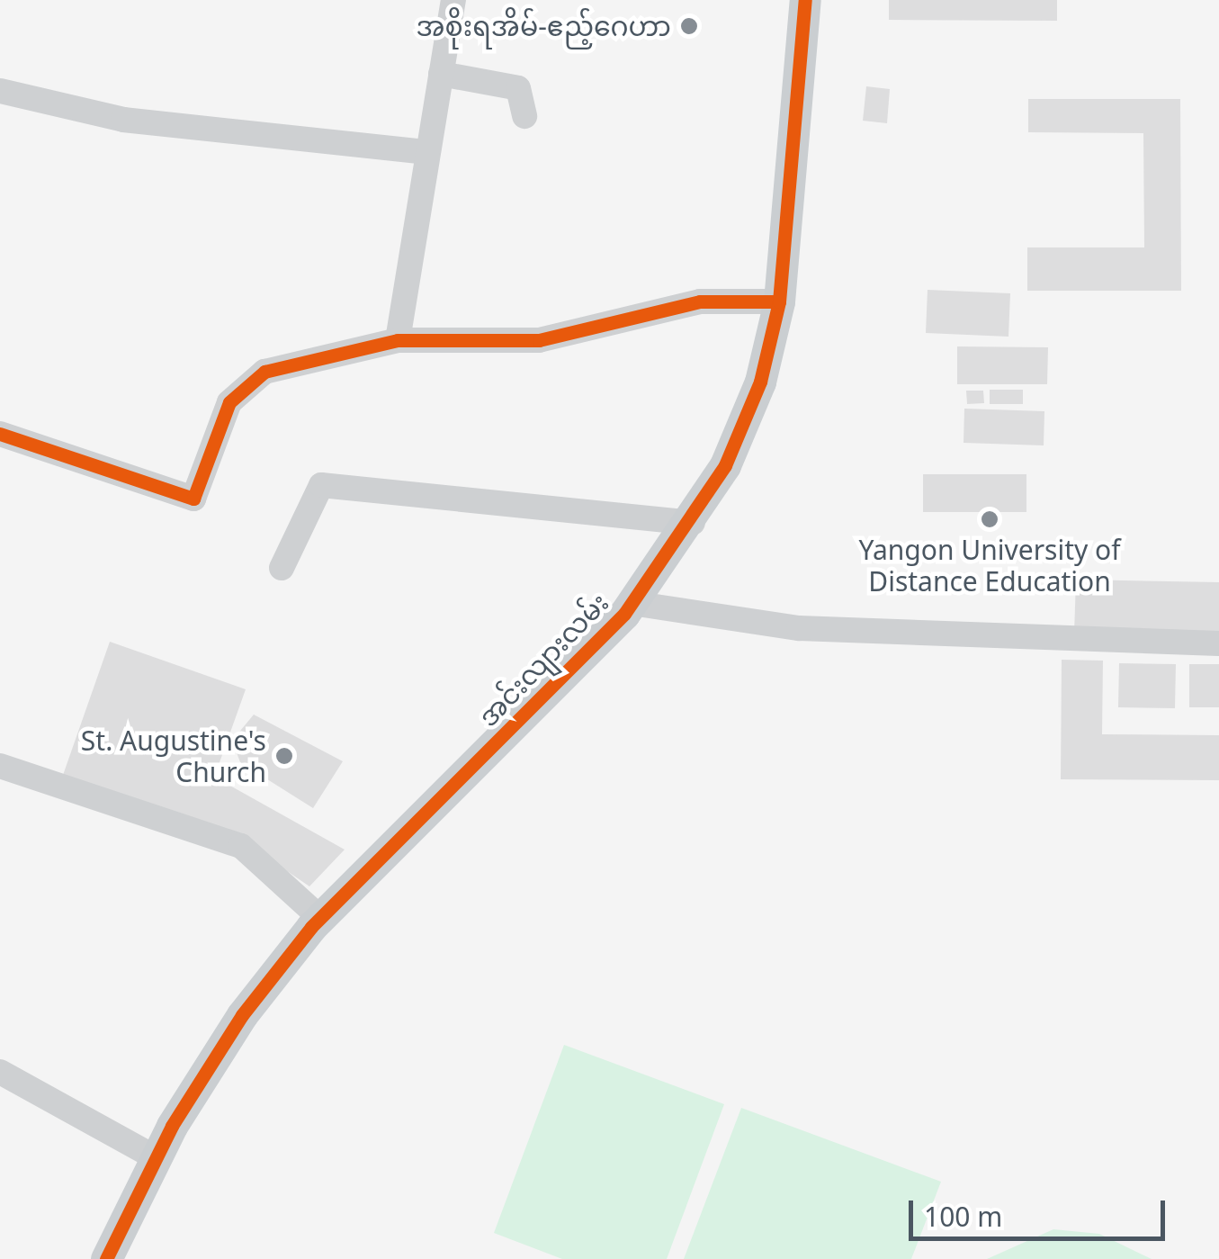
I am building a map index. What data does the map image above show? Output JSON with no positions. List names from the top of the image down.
{
  "streets": {
    "main road": ["အင်းလျားလမ်း"]
  },
  "places": ["အစိုးရအိမ်-ဧည့်ဂေဟာ", "Yangon University of Distance Education", "St. Augustine's Church"],
  "scale_bar": "100 m"
}
